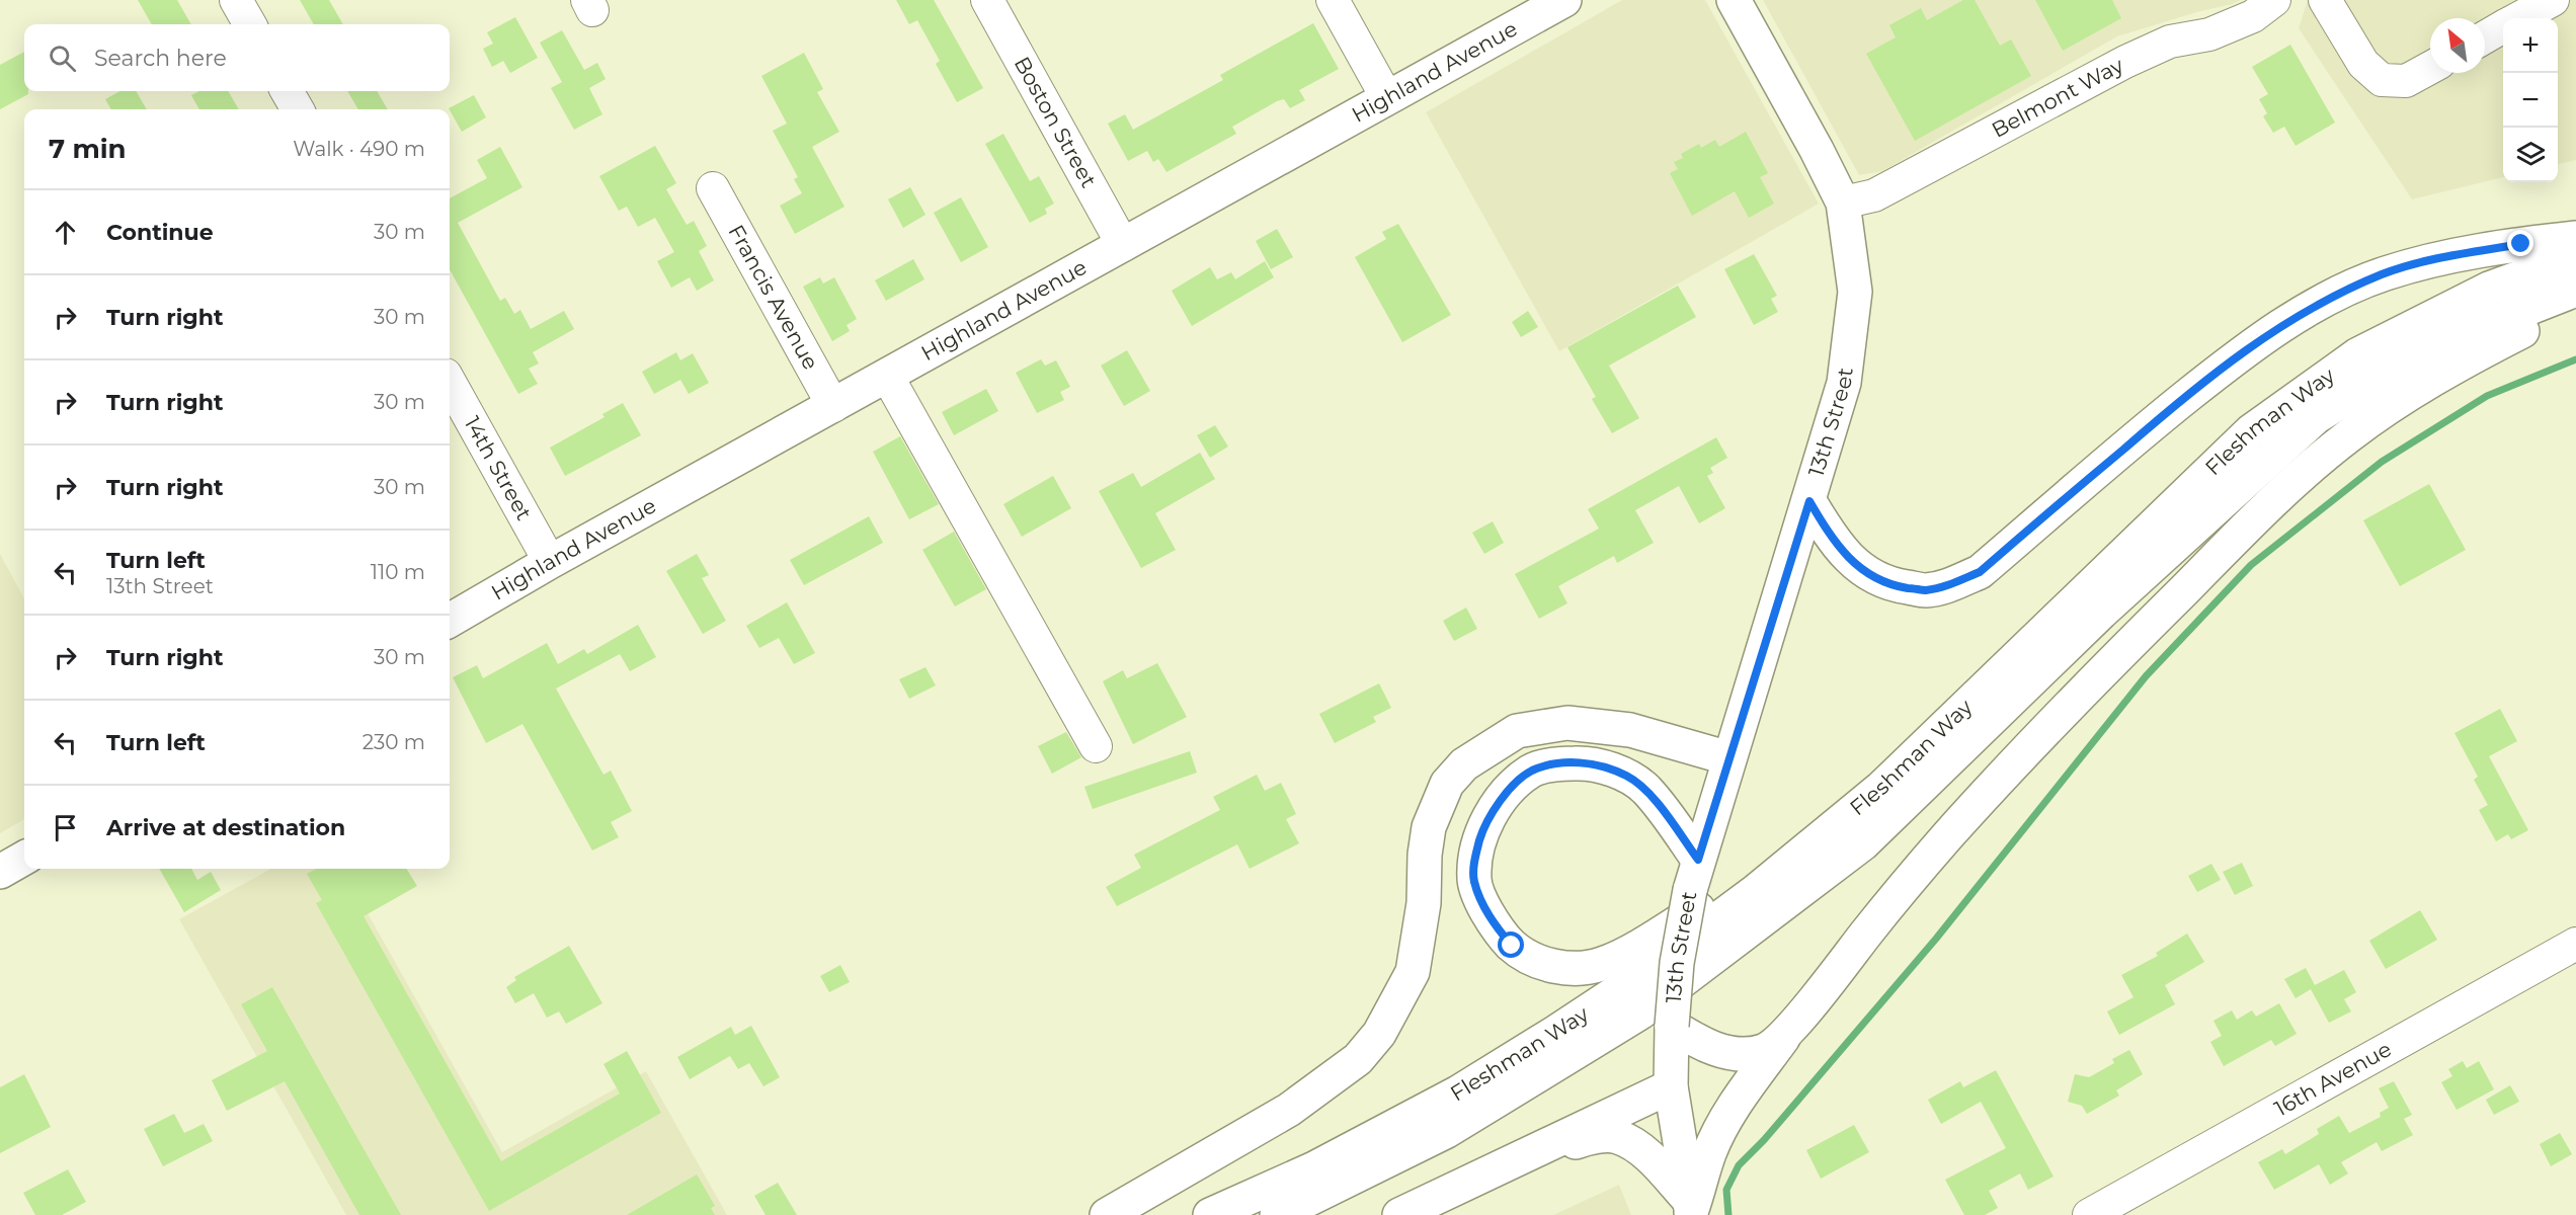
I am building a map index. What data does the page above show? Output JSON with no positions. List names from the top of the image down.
{
  "streets": {
    "main road": ["Highland Avenue", "13th Street", "Fleshman Way"],
    "street": [
      "Belmont Way",
      "Boston Street",
      "Francis Avenue",
      "14th Street",
      "16th Avenue"
    ]
  },
  "crossings": [
    ["Highland Avenue", "Boston Street"],
    ["Highland Avenue", "Francis Avenue"],
    ["Highland Avenue", "14th Street"],
    ["Belmont Way", "13th Street"]
  ],
  "north": "top left",
  "page": {
    "map_buttons": ["+", "−"],
    "search": "Search here",
    "heading": ["7 min", "Walk · 490 m"],
    "list": [
      ["Continue", "30 m"],
      ["Turn right", "30 m"],
      ["Turn right", "30 m"],
      ["Turn right", "30 m"],
      ["Turn left", "13th Street", "110 m"],
      ["Turn right", "30 m"],
      ["Turn left", "230 m"],
      "Arrive at destination"
    ]
  }
}
